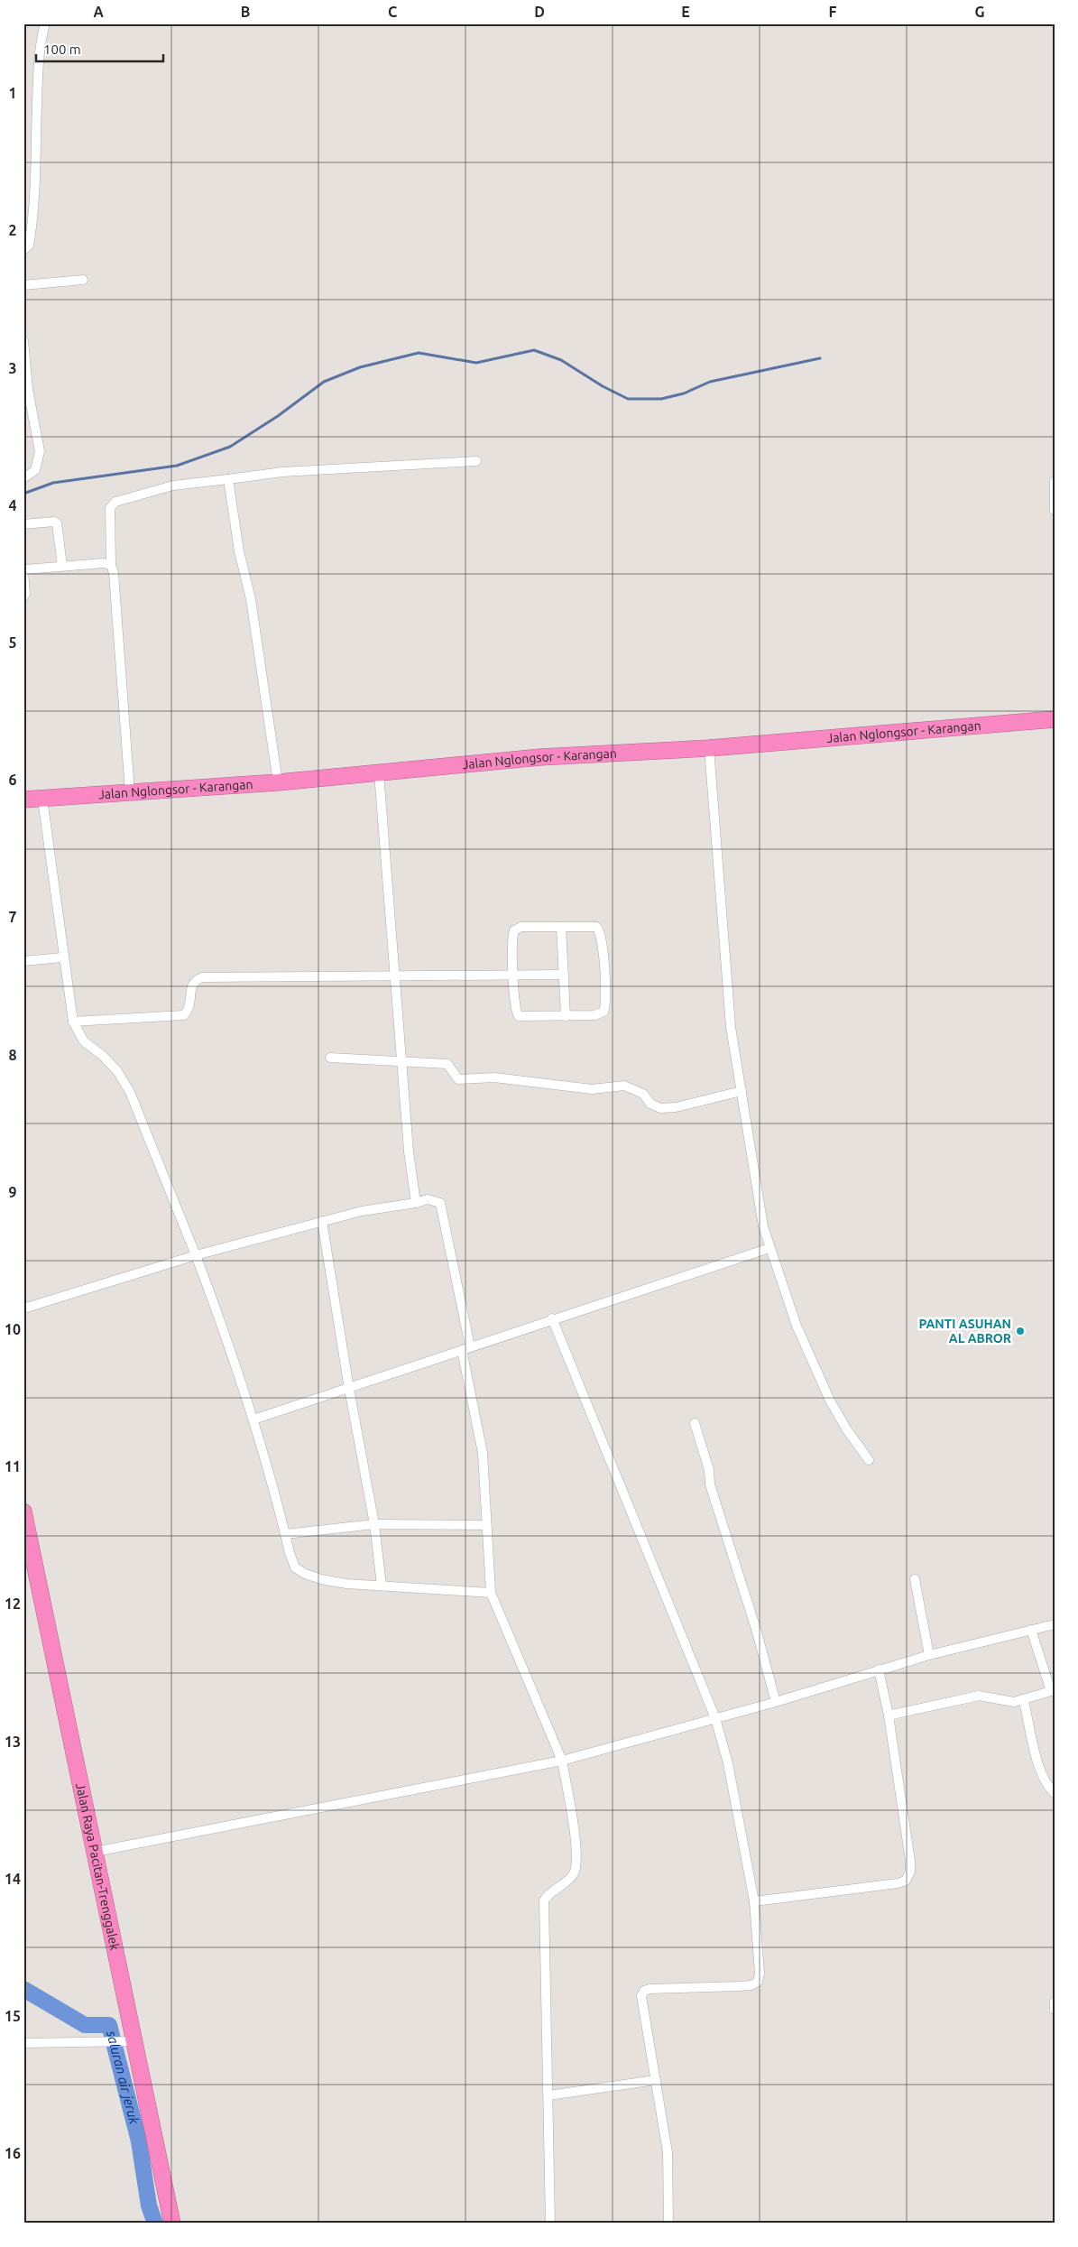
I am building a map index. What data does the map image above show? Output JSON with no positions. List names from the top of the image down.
{
  "streets": {
    "highway": ["Jalan Nglongsor - Karangan", "Jalan Raya Pacitan-Trenggalek"]
  },
  "water": ["saluran air jeruk"],
  "places": ["PANTI ASUHAN AL ABROR"],
  "scale_bar": "100 m",
  "grid": {
    "columns": [
      "A",
      "B",
      "C",
      "D",
      "E",
      "F",
      "G"
    ],
    "rows": [
      "1",
      "2",
      "3",
      "4",
      "5",
      "6",
      "7",
      "8",
      "9",
      "10",
      "11",
      "12",
      "13",
      "14",
      "15",
      "16"
    ]
  }
}
